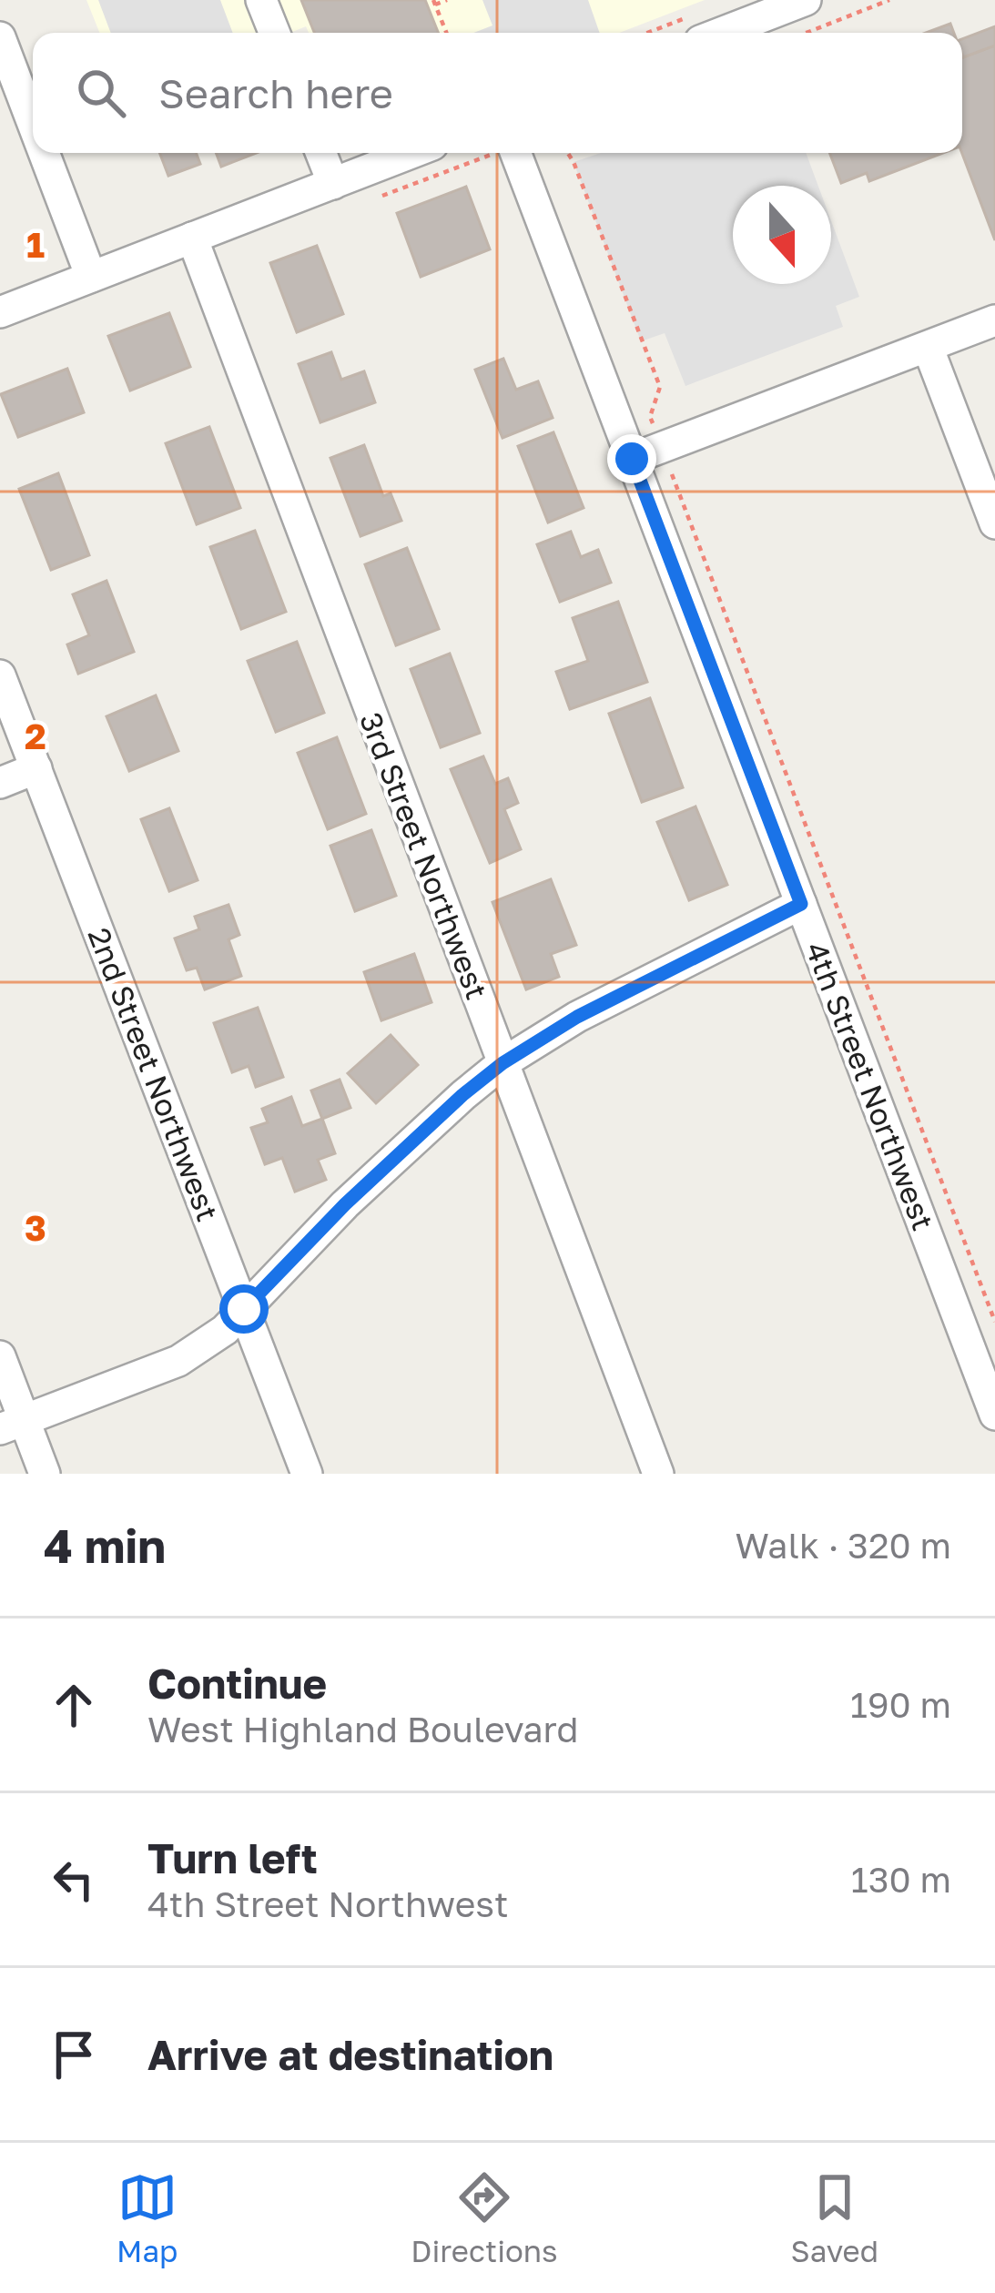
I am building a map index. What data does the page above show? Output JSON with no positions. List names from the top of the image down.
{
  "streets": {
    "street": ["3rd Street Northwest", "2nd Street Northwest", "4th Street Northwest"]
  },
  "north": "bottom",
  "page": {
    "search": "Search here",
    "heading": ["4 min", "Walk · 320 m"],
    "list": [
      ["Continue", "West Highland Boulevard", "190 m"],
      ["Turn left", "4th Street Northwest", "130 m"],
      "Arrive at destination"
    ],
    "nav": ["Map", "Directions", "Saved"]
  },
  "grid": {
    "rows": ["1", "2", "3"]
  }
}
